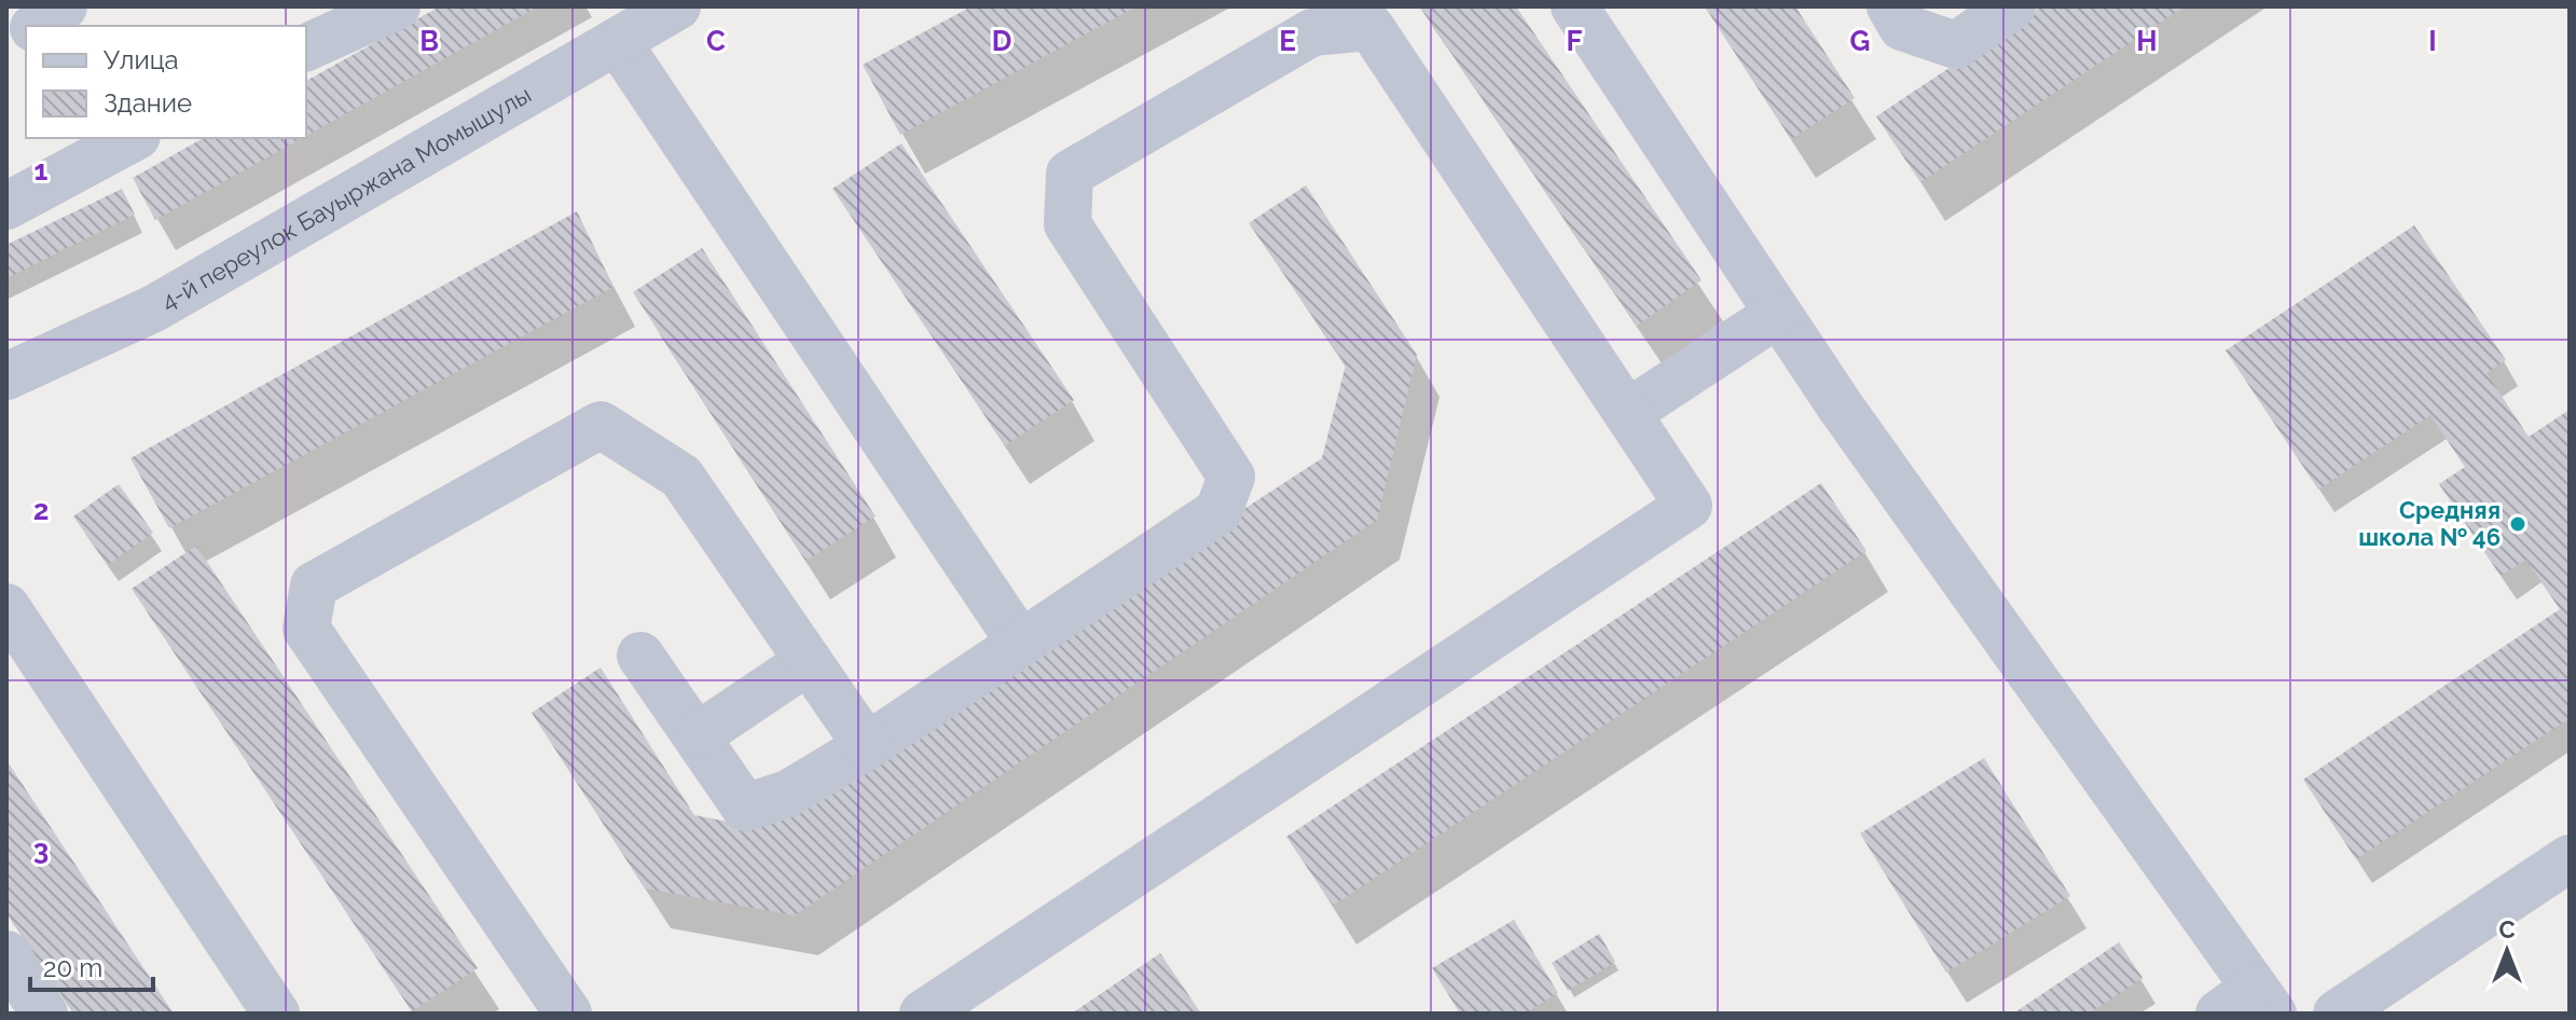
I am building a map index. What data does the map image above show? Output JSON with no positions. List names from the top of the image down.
{
  "streets": {
    "street": ["4-й переулок Бауыржана Момышулы"]
  },
  "places": ["Средняя школа № 46"],
  "legend": ["Улица", "Здание"],
  "scale_bar": "20 m",
  "north": "top",
  "grid": {
    "columns": [
      "B",
      "C",
      "D",
      "E",
      "F",
      "G",
      "H",
      "I"
    ],
    "rows": ["1", "2", "3"]
  }
}
